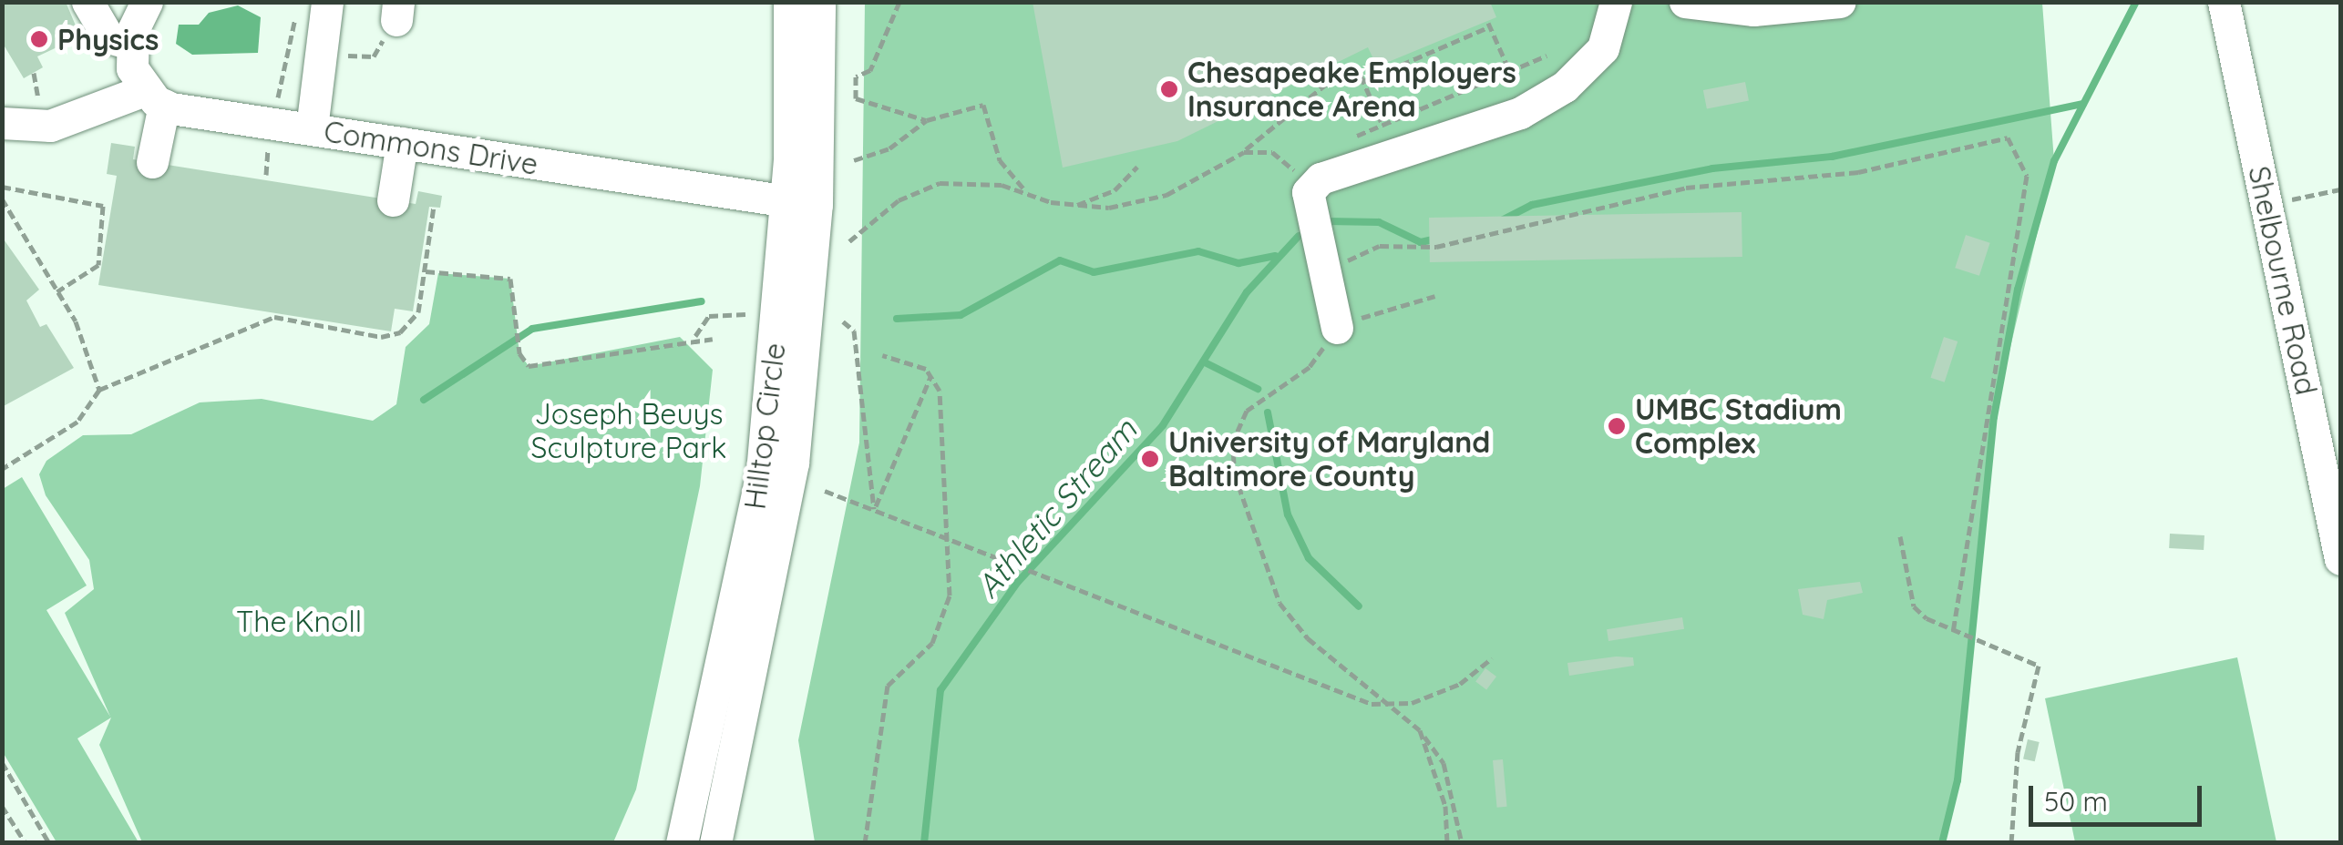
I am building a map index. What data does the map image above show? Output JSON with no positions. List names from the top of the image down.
{
  "streets": {
    "street": ["Commons Drive", "Shelbourne Road", "Hilltop Circle"]
  },
  "crossings": [
    ["Commons Drive", "Hilltop Circle"]
  ],
  "water": ["Athletic Stream"],
  "parks": ["Joseph Beuys Sculpture Park", "The Knoll"],
  "places": [
    "Physics",
    "Chesapeake Employers Insurance Arena",
    "UMBC Stadium Complex",
    "University of Maryland Baltimore County"
  ],
  "scale_bar": "50 m"
}
